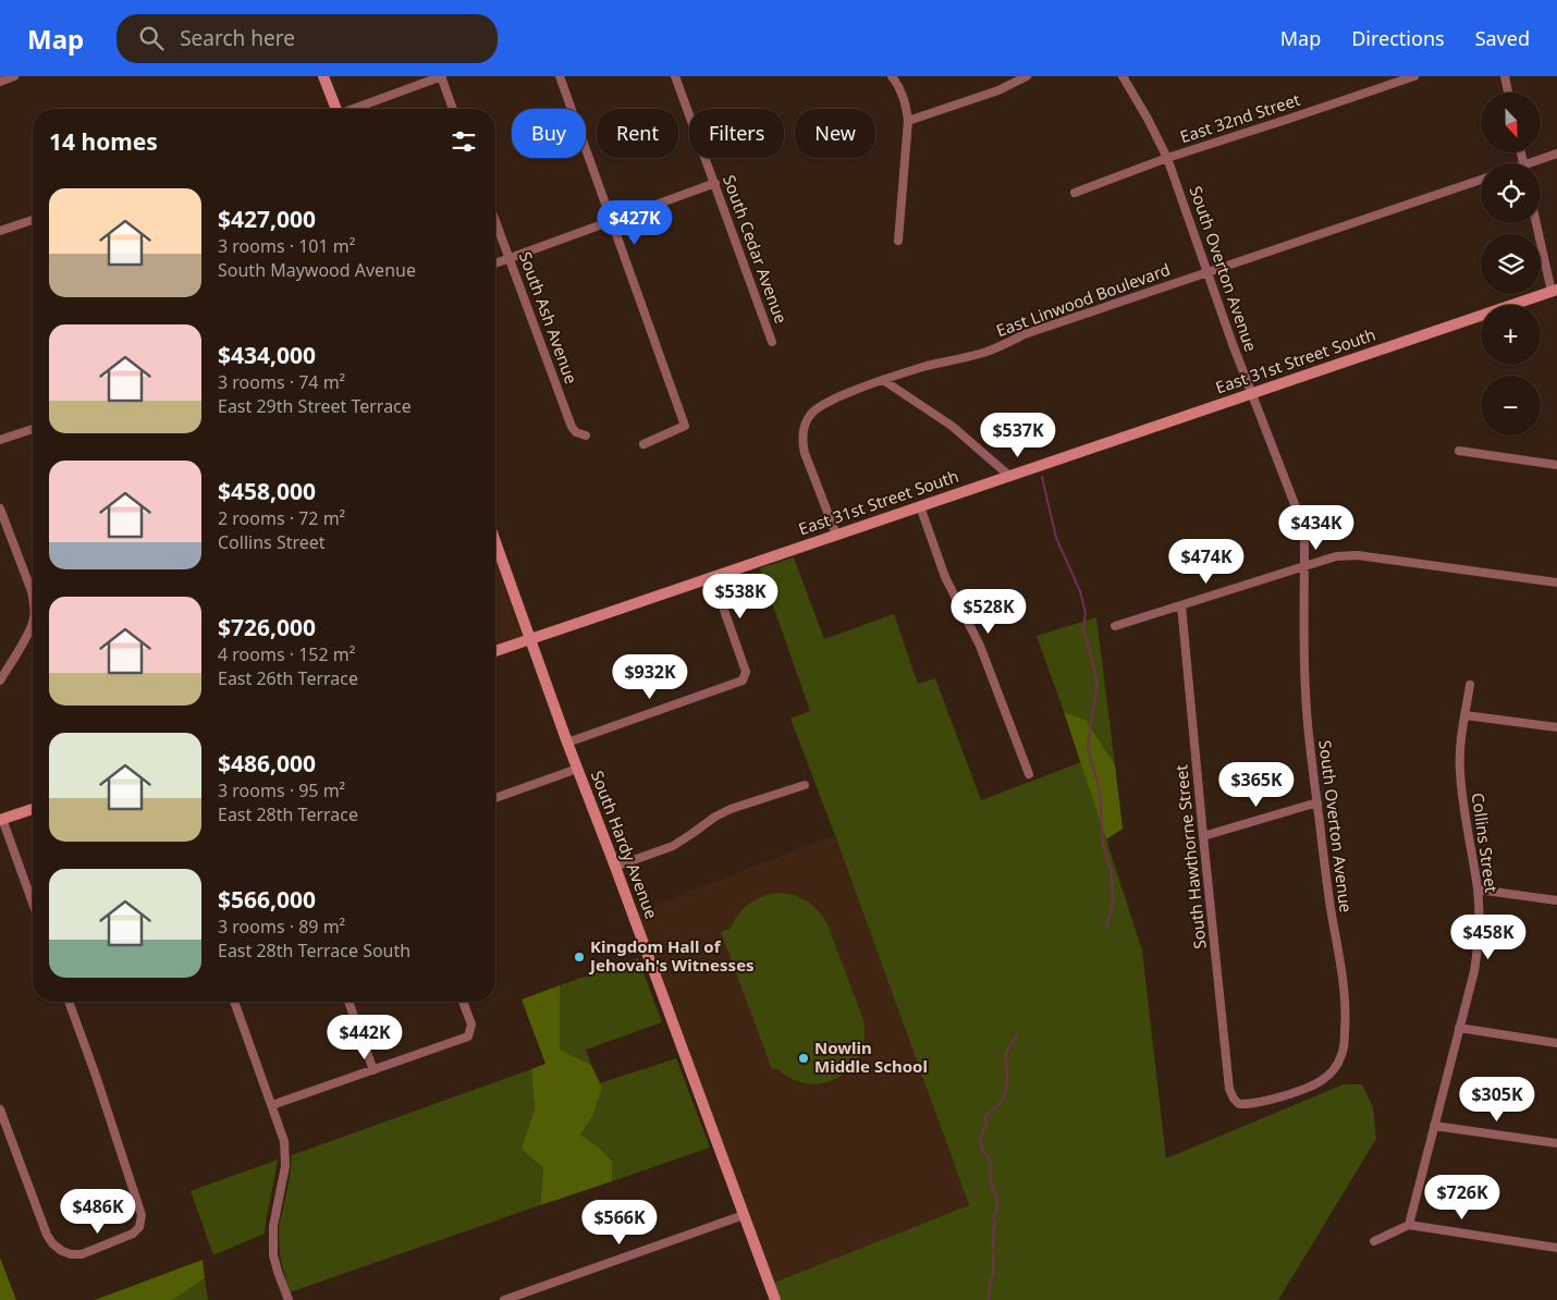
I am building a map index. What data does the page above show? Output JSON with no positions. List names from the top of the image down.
{
  "streets": {
    "street": [
      "East 32nd Street",
      "South Cedar Avenue",
      "South Overton Avenue",
      "East Linwood Boulevard",
      "South Ash Avenue",
      "East 31st Street South",
      "Collins Street",
      "South Hardy Avenue",
      "South Hawthorne Street"
    ]
  },
  "crossings": [
    ["East 32nd Street", "South Overton Avenue"],
    ["South Overton Avenue", "East Linwood Boulevard"],
    ["South Overton Avenue", "East 31st Street South"],
    ["South Overton Avenue", "South Hawthorne Street"],
    ["East Linwood Boulevard", "East 31st Street South"],
    ["East 31st Street South", "South Hardy Avenue"]
  ],
  "places": ["Kingdom Hall of Jehovah's Witnesses", "Nowlin Middle School"],
  "north": "bottom",
  "page": {
    "header": "Map",
    "search": "Search here",
    "nav": ["Map", "Directions", "Saved"],
    "map_buttons": ["+", "−"],
    "chip": [
      "Buy",
      "Rent",
      "Filters",
      "New"
    ],
    "heading": "14 homes",
    "list": [
      {
        "name": "$427,000",
        "note": "3 rooms · 101 m² · South Maywood Avenue"
      },
      {
        "name": "$434,000",
        "note": "3 rooms · 74 m² · East 29th Street Terrace"
      },
      {
        "name": "$458,000",
        "note": "2 rooms · 72 m² · Collins Street"
      },
      {
        "name": "$726,000",
        "note": "4 rooms · 152 m² · East 26th Terrace"
      },
      {
        "name": "$486,000",
        "note": "3 rooms · 95 m² · East 28th Terrace"
      },
      {
        "name": "$566,000",
        "note": "3 rooms · 89 m² · East 28th Terrace South"
      }
    ],
    "price": [
      "$427K",
      "$537K",
      "$434K",
      "$474K",
      "$538K",
      "$528K",
      "$932K",
      "$365K",
      "$458K",
      "$442K",
      "$305K",
      "$726K",
      "$486K",
      "$566K"
    ]
  }
}
